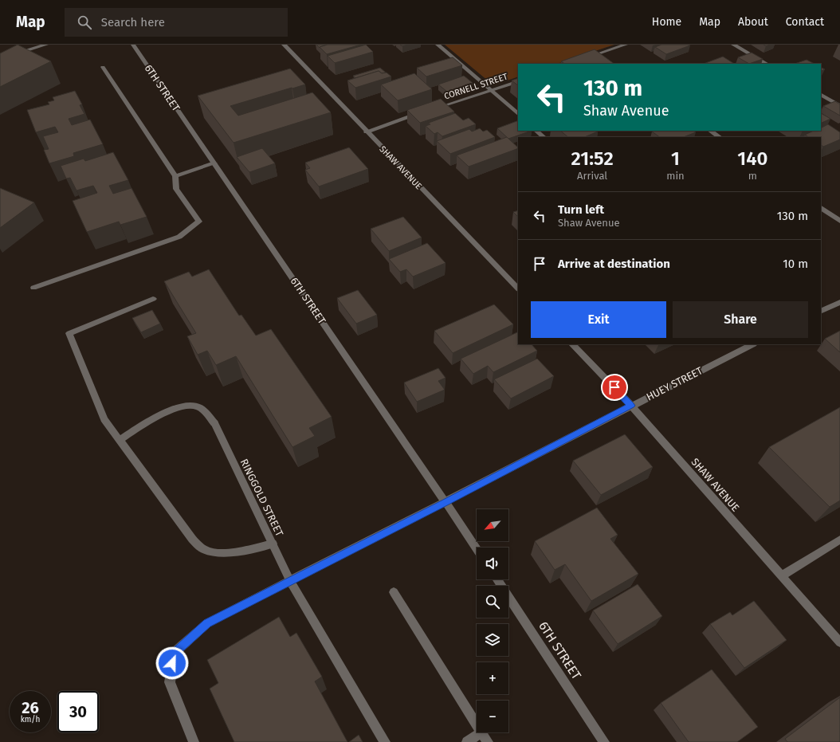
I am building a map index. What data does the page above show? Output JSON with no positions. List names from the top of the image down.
{
  "streets": {
    "street": [
      "CORNELL STREET",
      "6TH STREET",
      "SHAW AVENUE",
      "HUEY STREET",
      "RINGGOLD STREET"
    ]
  },
  "crossings": [
    ["6TH STREET", "HUEY STREET"],
    ["SHAW AVENUE", "HUEY STREET"],
    ["HUEY STREET", "RINGGOLD STREET"]
  ],
  "north": "bottom left",
  "page": {
    "header": "Map",
    "search": "Search here",
    "nav": [
      "Home",
      "Map",
      "About",
      "Contact"
    ],
    "turn": ["130 m", "Shaw Avenue"],
    "eta": [
      "21:52",
      "Arrival",
      "1",
      "min",
      "140",
      "m"
    ],
    "list": [
      {
        "name": "Turn left",
        "note": "Shaw Avenue",
        "value": "130 m"
      },
      {
        "name": "Arrive at destination",
        "value": "10 m"
      }
    ],
    "buttons": ["Exit", "Share"],
    "map_buttons": ["+", "−"],
    "speed": "26 km/h",
    "limit": "30"
  }
}
